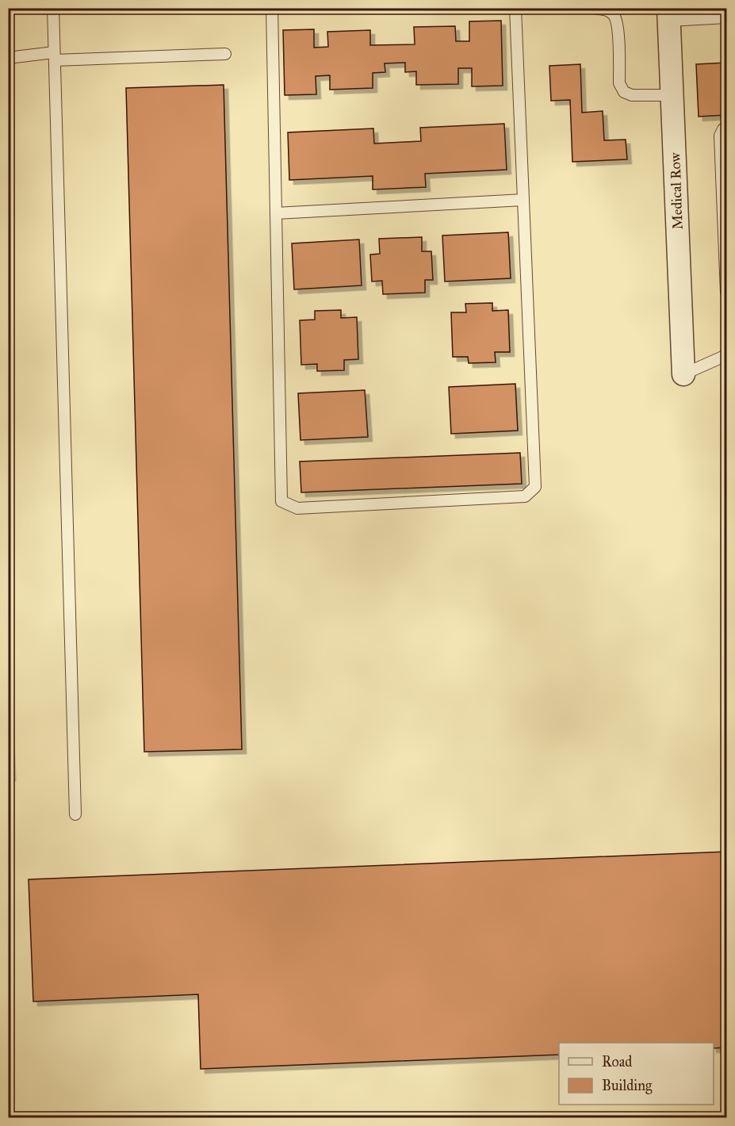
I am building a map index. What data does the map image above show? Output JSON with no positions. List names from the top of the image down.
{
  "streets": {
    "street": ["Medical Row"]
  },
  "legend": ["Road", "Building"]
}
